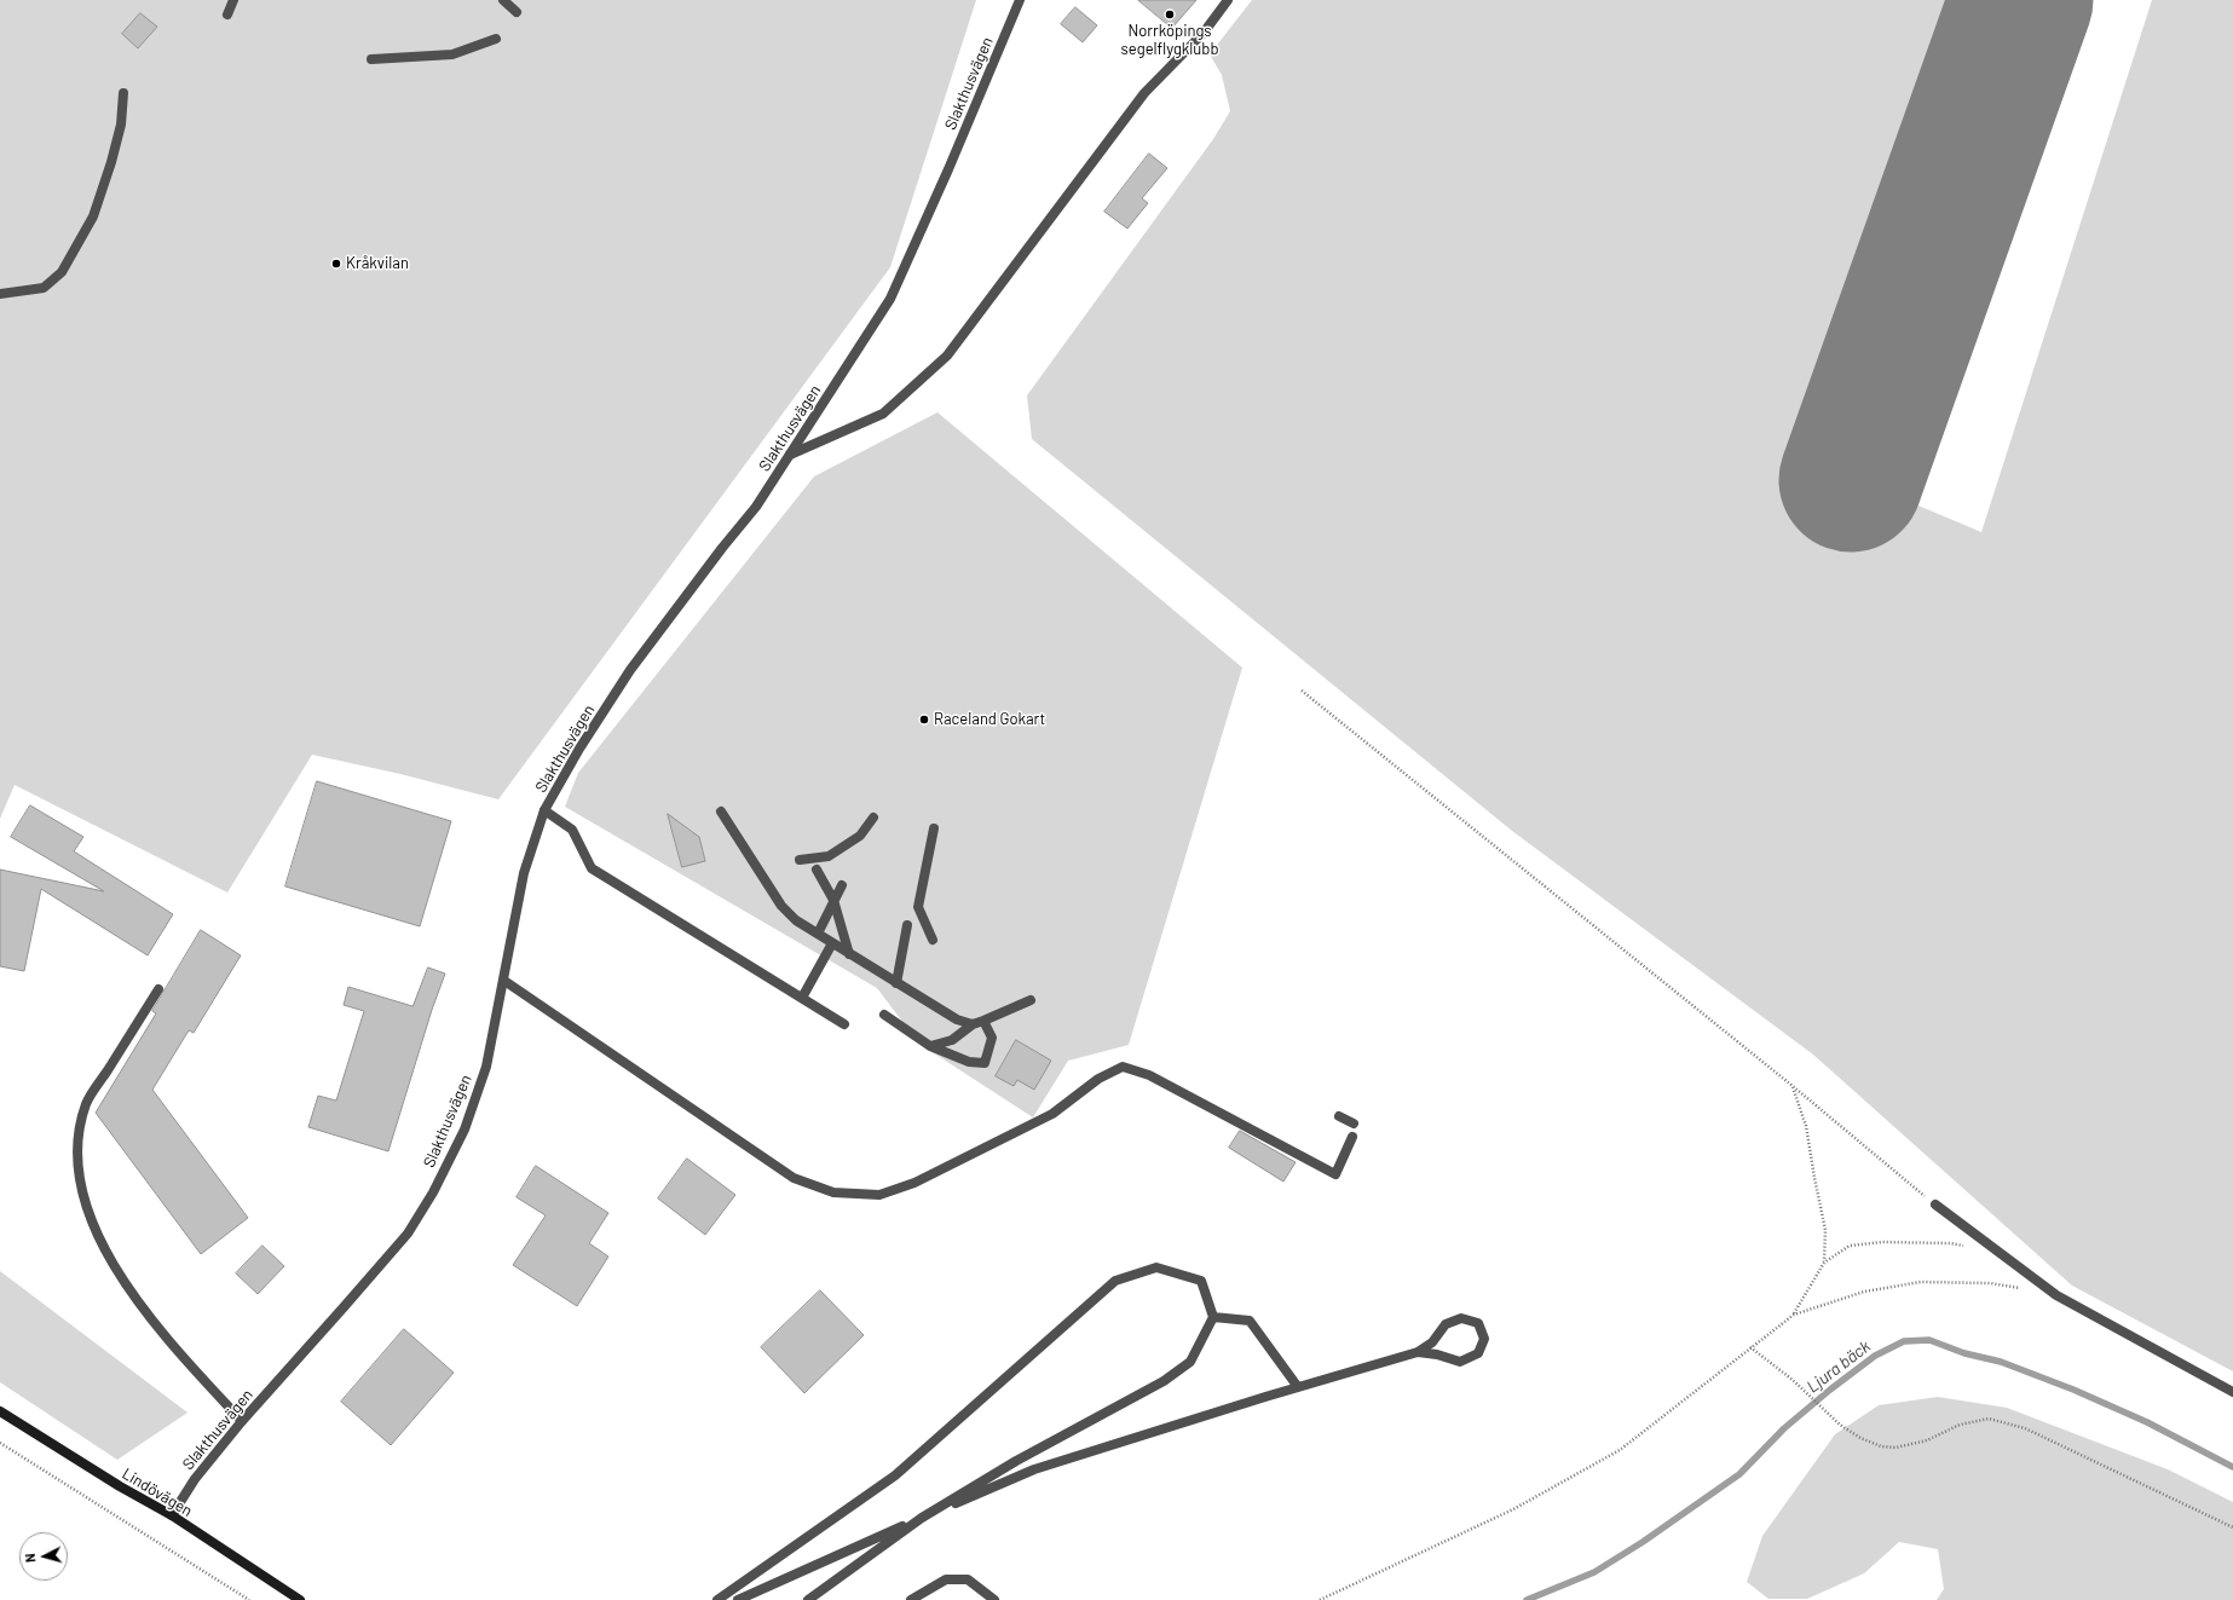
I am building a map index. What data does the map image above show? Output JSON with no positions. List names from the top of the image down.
{
  "streets": {
    "main road": ["Lindövägen"],
    "street": ["Slakthusvägen"]
  },
  "crossings": [
    ["Slakthusvägen", "Lindövägen"]
  ],
  "water": ["Ljura bäck"],
  "places": ["Norrköpings segelflygklubb", "Kråkvilan", "Raceland Gokart"],
  "north": "left"
}
